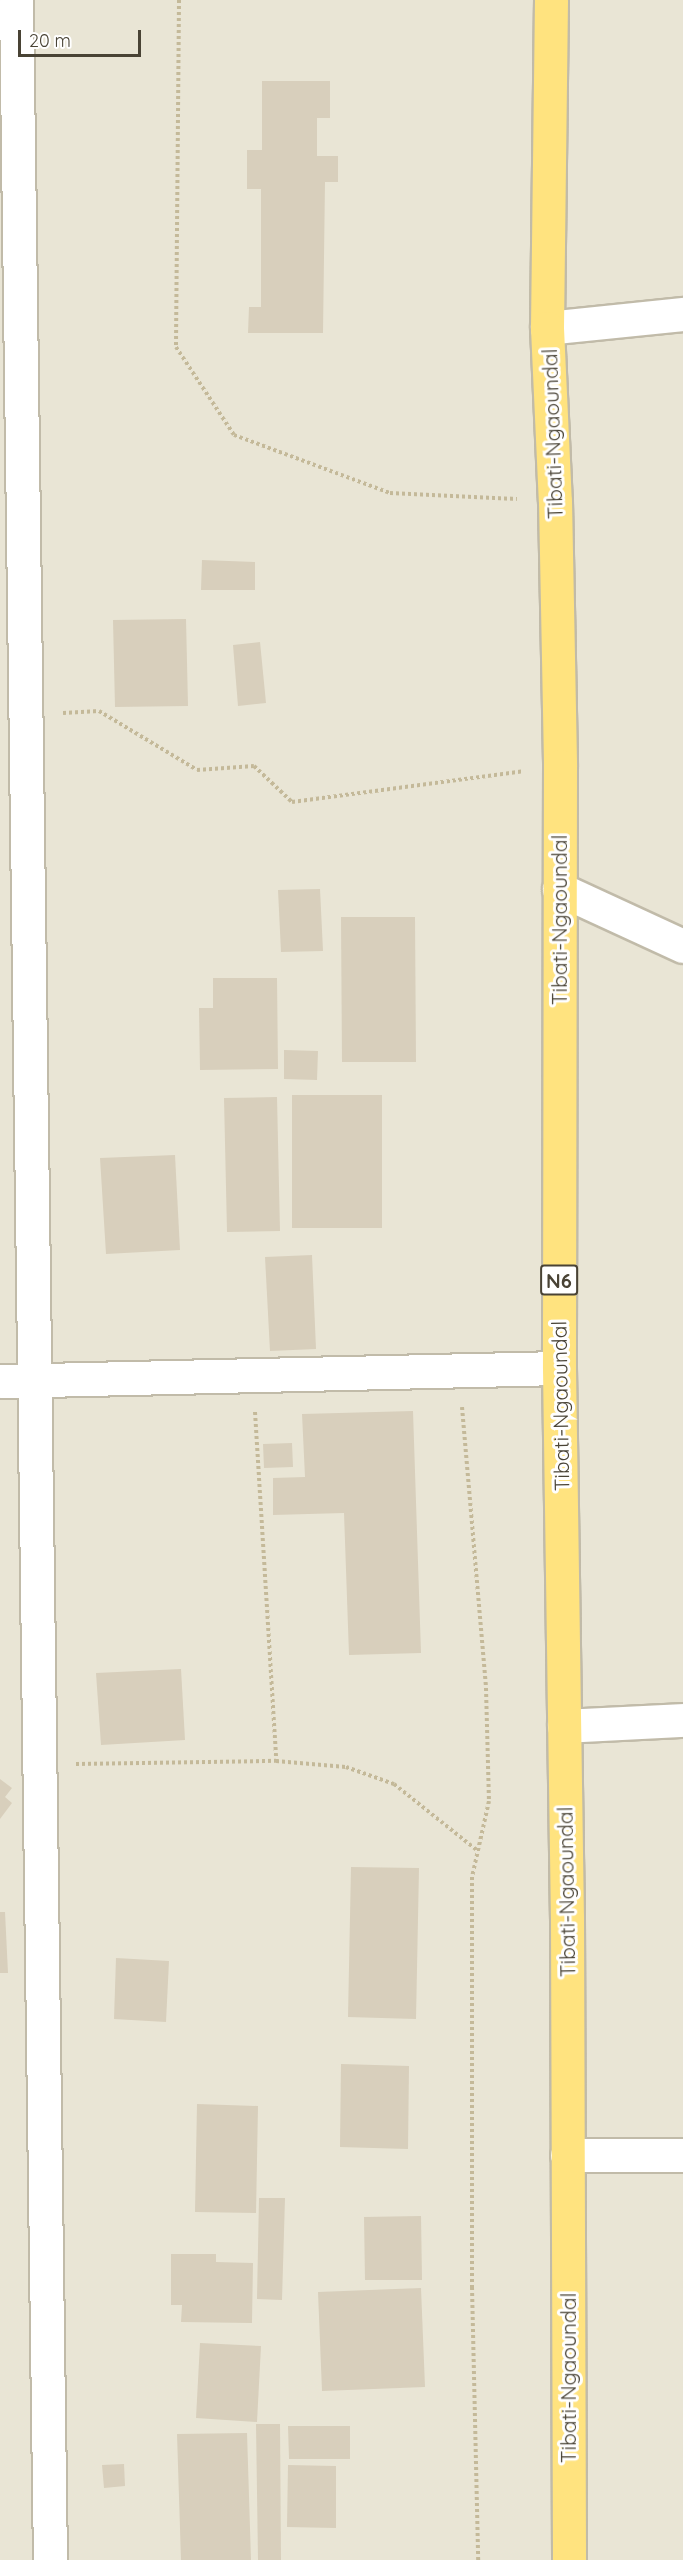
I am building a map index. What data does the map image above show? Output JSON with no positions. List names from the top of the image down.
{
  "streets": {
    "highway": ["Tibati-Ngaoundal", "N6"]
  },
  "scale_bar": "20 m"
}
